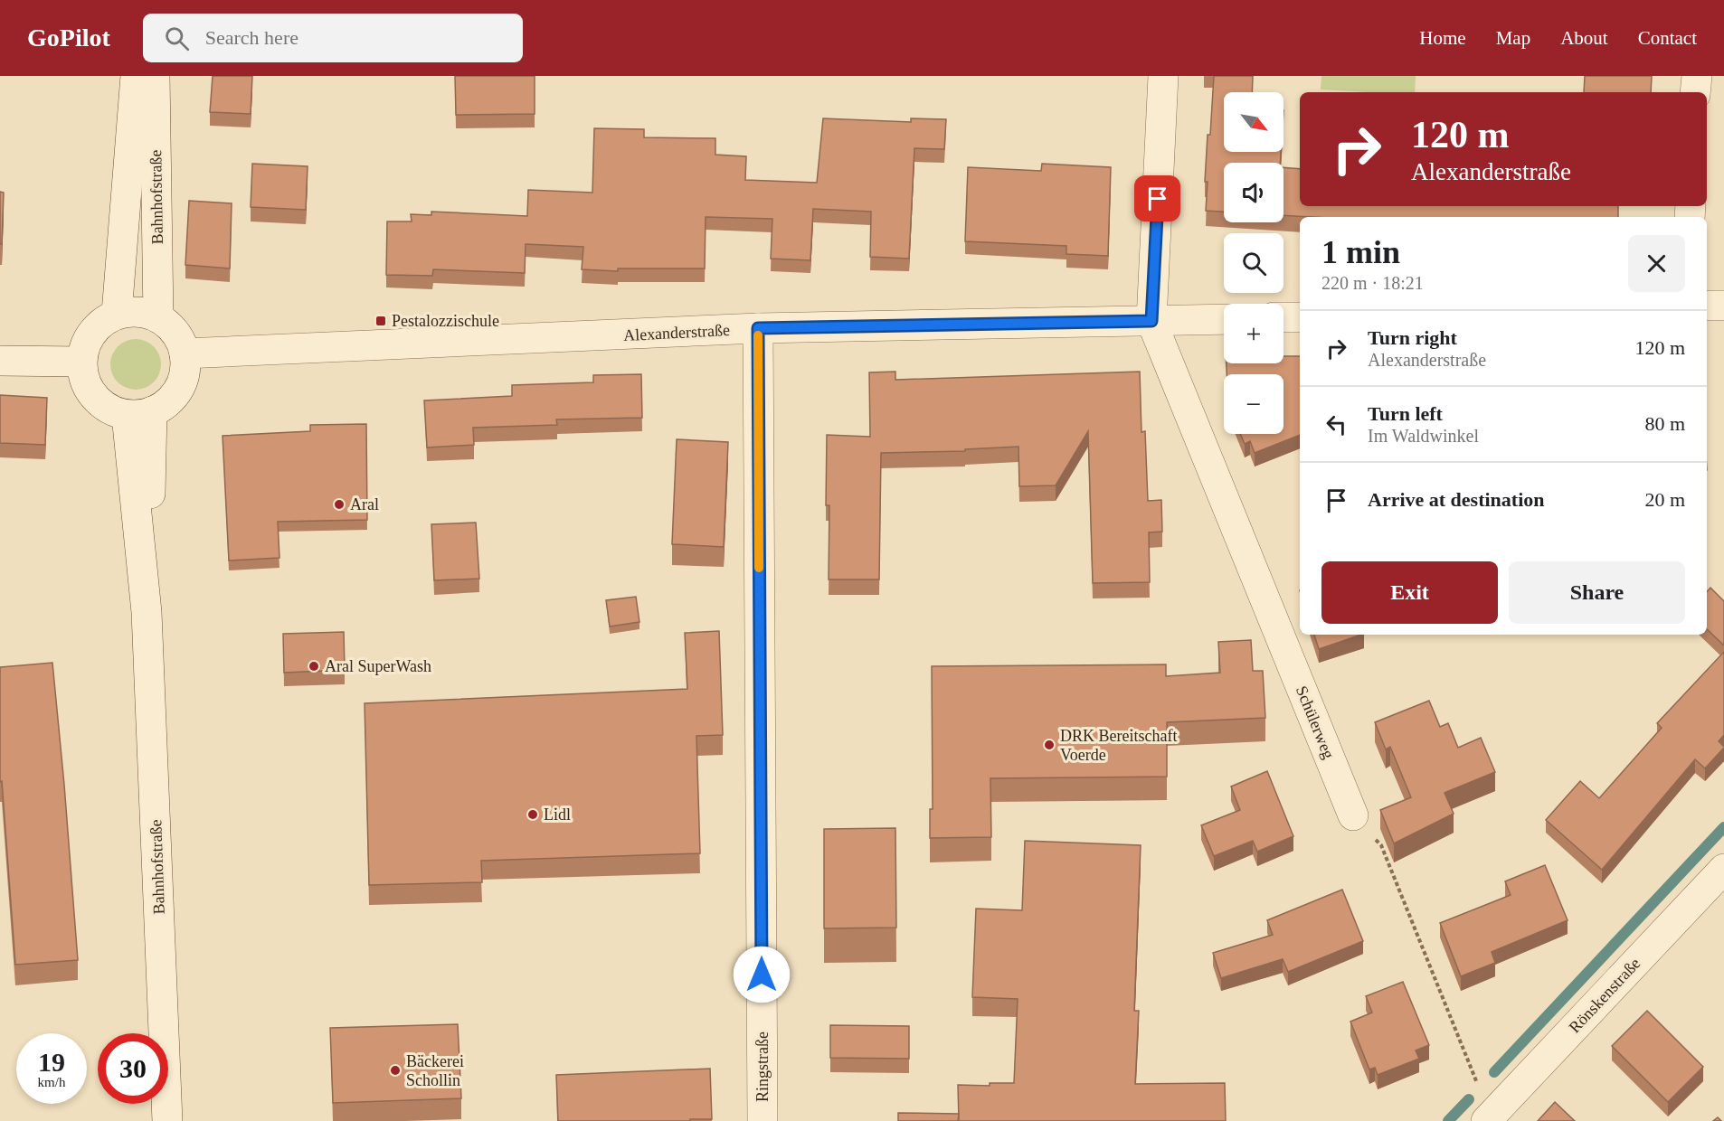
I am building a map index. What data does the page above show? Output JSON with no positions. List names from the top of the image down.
{
  "streets": {
    "street": [
      "Bahnhofstraße",
      "Alexanderstraße",
      "Schülerweg",
      "Rönskenstraße",
      "Ringstraße"
    ]
  },
  "crossings": [
    ["Bahnhofstraße", "Alexanderstraße"],
    ["Alexanderstraße", "Schülerweg"],
    ["Alexanderstraße", "Ringstraße"]
  ],
  "places": {
    "transit": ["Pestalozzischule"],
    "other": [
      "Aral",
      "Aral SuperWash",
      "DRK Bereitschaft Voerde",
      "Lidl",
      "Bäckerei Schollin"
    ]
  },
  "north": "bottom right",
  "page": {
    "header": "GoPilot",
    "search": "Search here",
    "nav": [
      "Home",
      "Map",
      "About",
      "Contact"
    ],
    "map_buttons": ["+", "−"],
    "turn": ["120 m", "Alexanderstraße"],
    "heading": ["1 min", "220 m · 18:21"],
    "list": [
      {
        "name": "Turn right",
        "note": "Alexanderstraße",
        "value": "120 m"
      },
      {
        "name": "Turn left",
        "note": "Im Waldwinkel",
        "value": "80 m"
      },
      {
        "name": "Arrive at destination",
        "value": "20 m"
      }
    ],
    "buttons": ["Exit", "Share"],
    "speed": "19 km/h",
    "limit": "30"
  }
}
